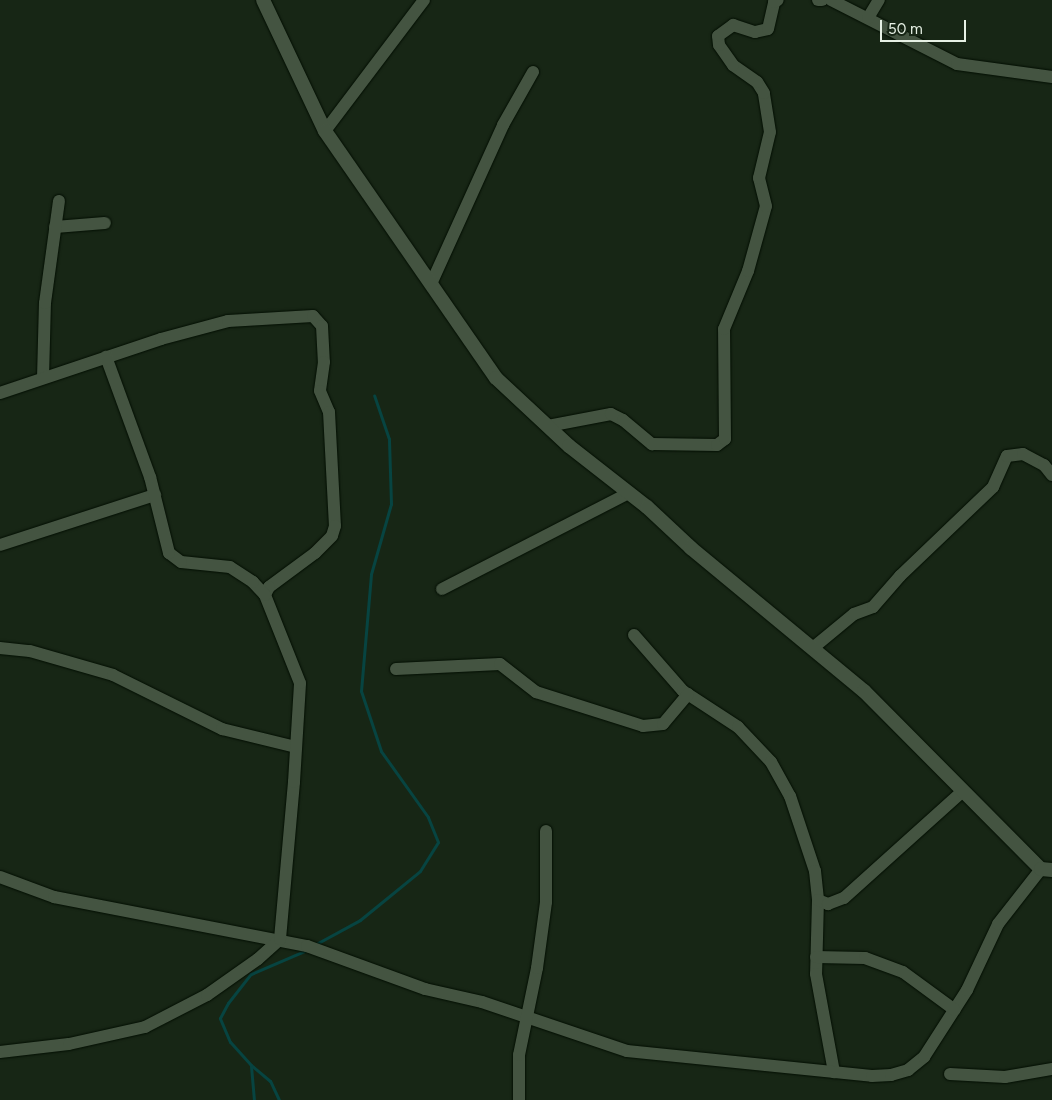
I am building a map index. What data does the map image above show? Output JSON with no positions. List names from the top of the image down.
{
  "scale_bar": "50 m"
}
